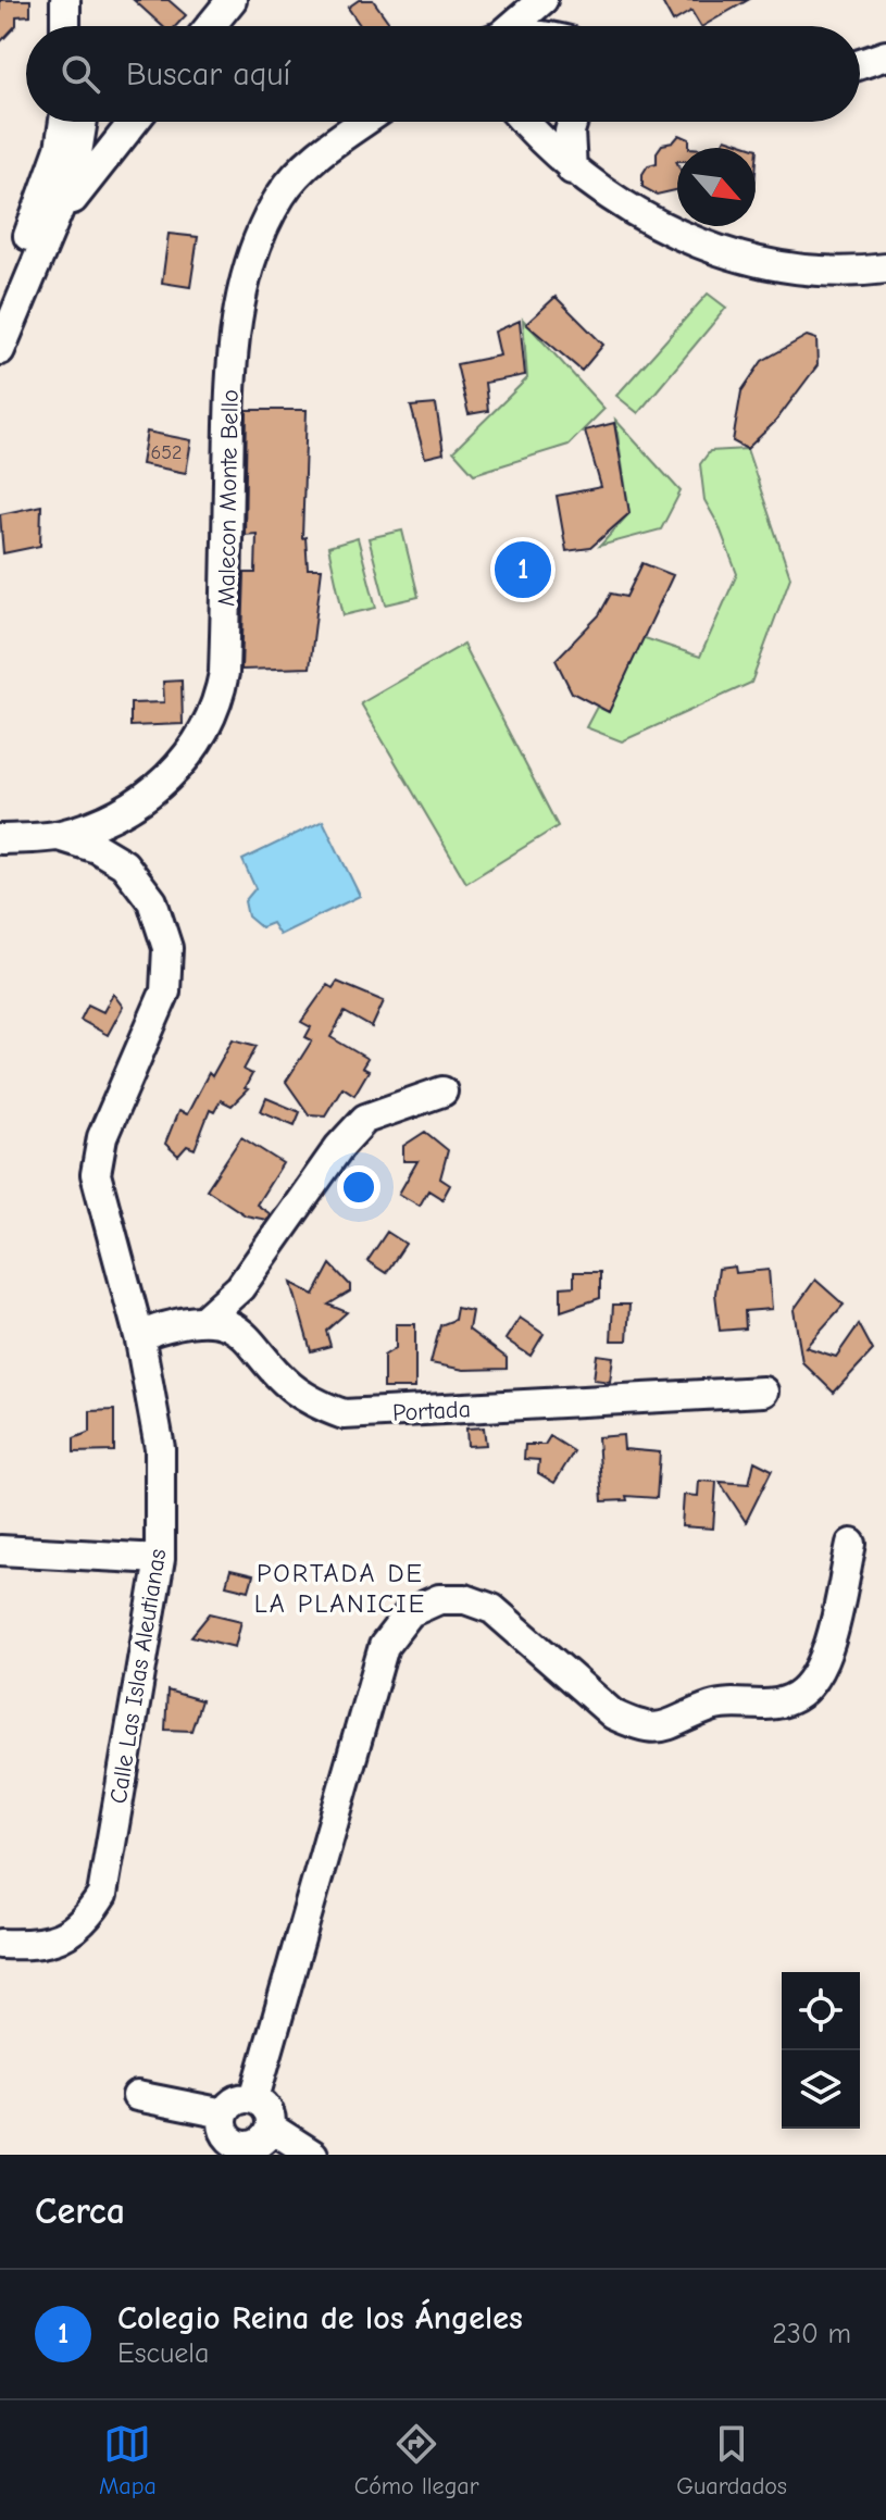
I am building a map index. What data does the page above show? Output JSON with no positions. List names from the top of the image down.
{
  "streets": {
    "street": ["Malecon Monte Bello", "Portada", "Calle Las Islas Aleutianas"]
  },
  "crossings": [
    ["Malecon Monte Bello", "Calle Las Islas Aleutianas"]
  ],
  "districts": ["PORTADA DE LA PLANICIE"],
  "house_numbers": ["652"],
  "north": "bottom right",
  "page": {
    "search": "Buscar aquí",
    "pins": "1",
    "heading": "Cerca",
    "list": [
      {
        "mark": "1",
        "name": "Colegio Reina de los Ángeles",
        "note": "Escuela",
        "value": "230 m"
      }
    ],
    "nav": ["Mapa", "Cómo llegar", "Guardados"]
  }
}
